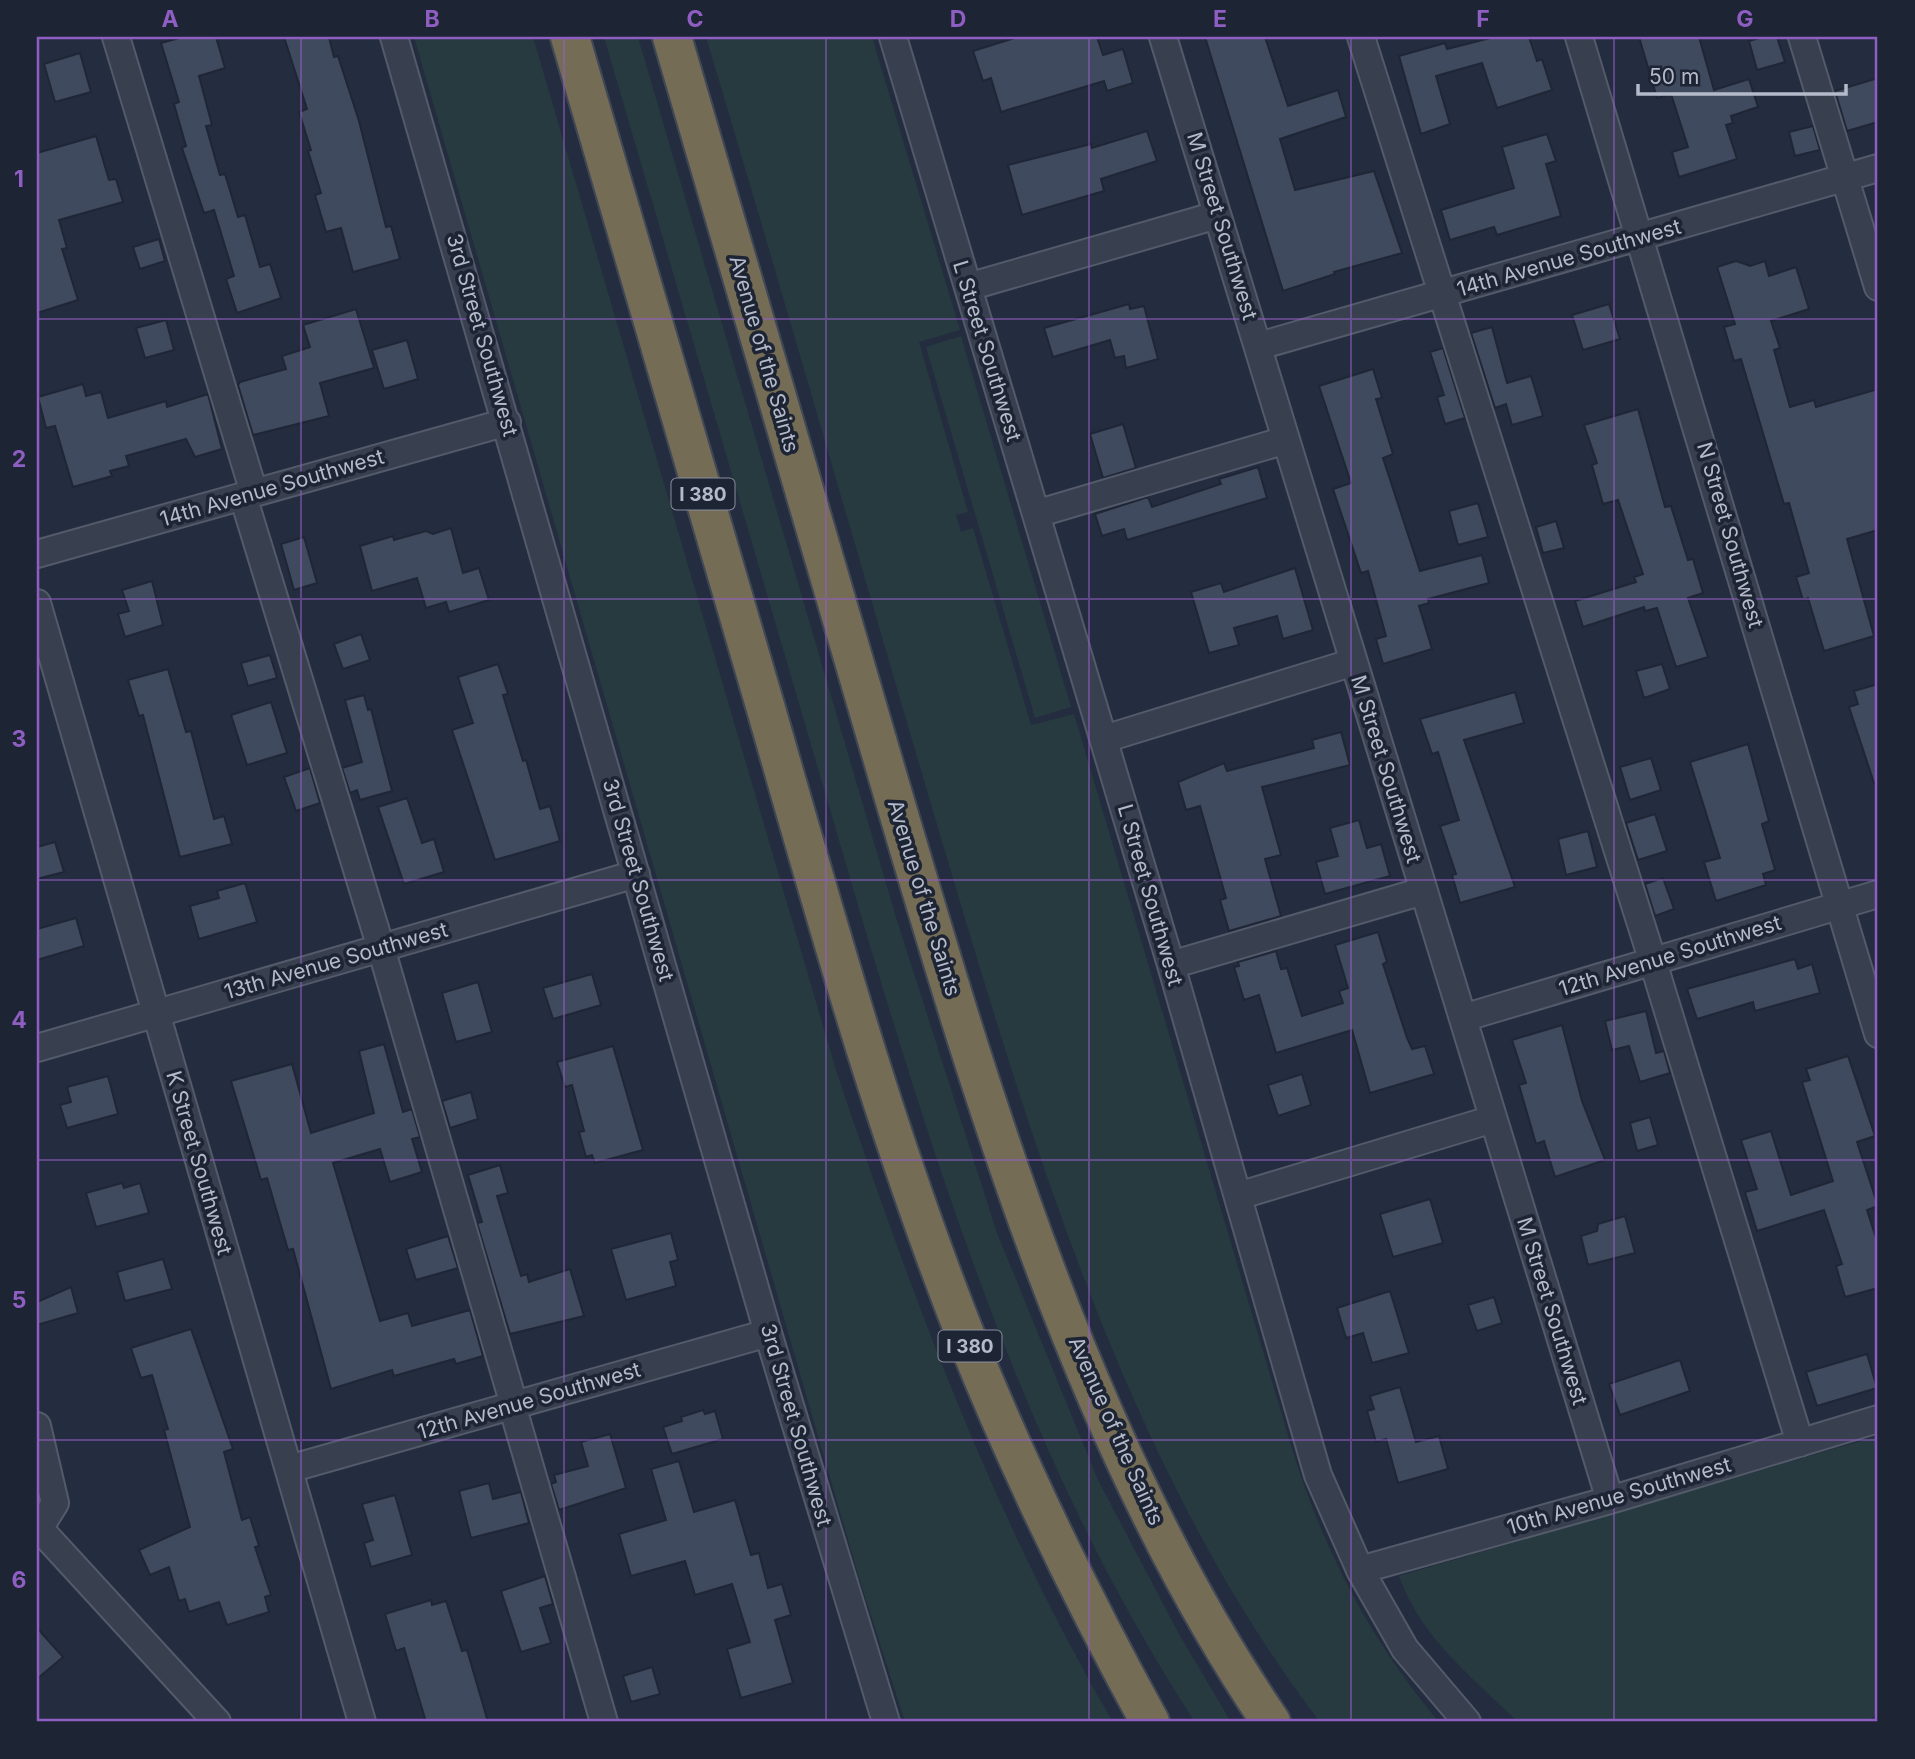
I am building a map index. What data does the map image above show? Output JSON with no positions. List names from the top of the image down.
{
  "streets": {
    "highway": ["Avenue of the Saints", "I 380"],
    "street": [
      "M Street Southwest",
      "14th Avenue Southwest",
      "3rd Street Southwest",
      "L Street Southwest",
      "N Street Southwest",
      "12th Avenue Southwest",
      "13th Avenue Southwest",
      "K Street Southwest",
      "10th Avenue Southwest"
    ]
  },
  "crossings": [
    ["M Street Southwest", "14th Avenue Southwest"],
    ["M Street Southwest", "12th Avenue Southwest"],
    ["M Street Southwest", "10th Avenue Southwest"],
    ["14th Avenue Southwest", "3rd Street Southwest"],
    ["14th Avenue Southwest", "N Street Southwest"],
    ["3rd Street Southwest", "12th Avenue Southwest"],
    ["3rd Street Southwest", "13th Avenue Southwest"],
    ["L Street Southwest", "10th Avenue Southwest"],
    ["N Street Southwest", "12th Avenue Southwest"],
    ["12th Avenue Southwest", "K Street Southwest"],
    ["13th Avenue Southwest", "K Street Southwest"]
  ],
  "scale_bar": "50 m",
  "grid": {
    "columns": [
      "A",
      "B",
      "C",
      "D",
      "E",
      "F",
      "G"
    ],
    "rows": [
      "1",
      "2",
      "3",
      "4",
      "5",
      "6"
    ]
  }
}
